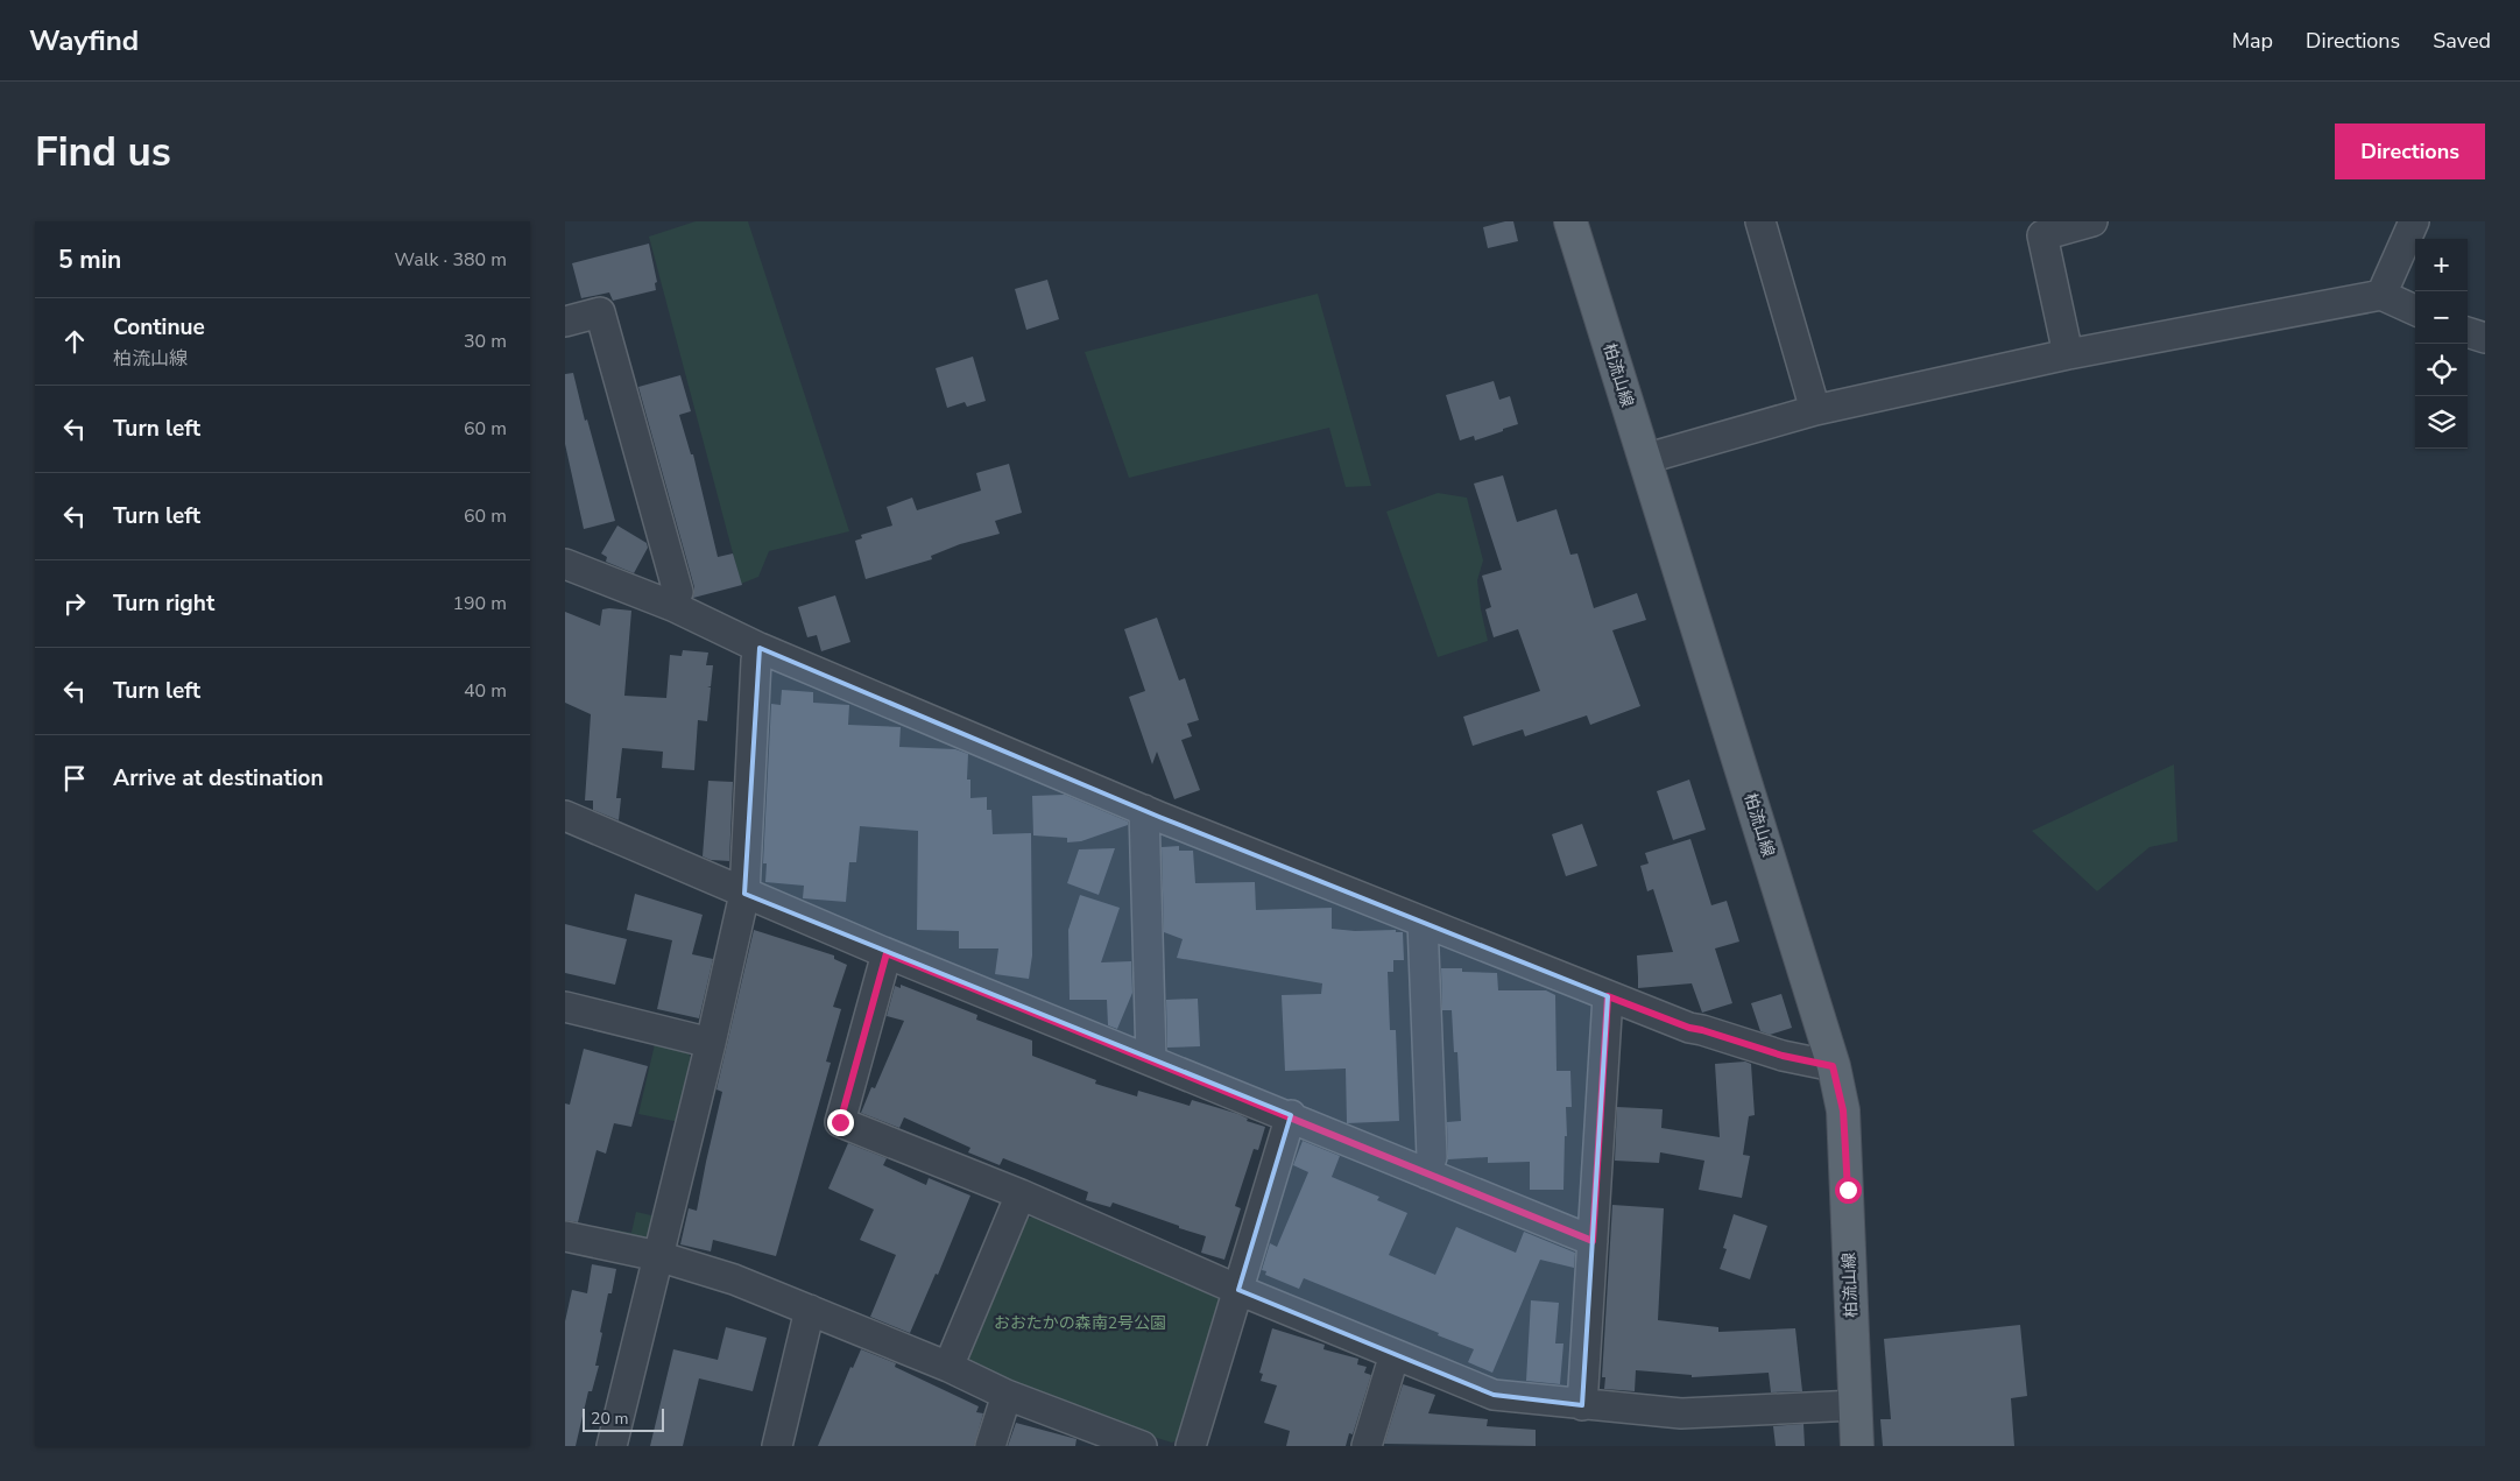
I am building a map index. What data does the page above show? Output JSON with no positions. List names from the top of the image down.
{
  "streets": {
    "main road": ["柏流山線"]
  },
  "parks": ["おおたかの森南2号公園"],
  "scale_bar": "20 m",
  "page": {
    "header": "Wayfind",
    "nav": ["Map", "Directions", "Saved"],
    "buttons": "Directions",
    "title": "Find us",
    "heading": ["5 min", "Walk · 380 m"],
    "map_buttons": ["+", "−"],
    "list": [
      ["Continue", "柏流山線", "30 m"],
      ["Turn left", "60 m"],
      ["Turn left", "60 m"],
      ["Turn right", "190 m"],
      ["Turn left", "40 m"],
      "Arrive at destination"
    ],
    "scale": "20 m"
  }
}
